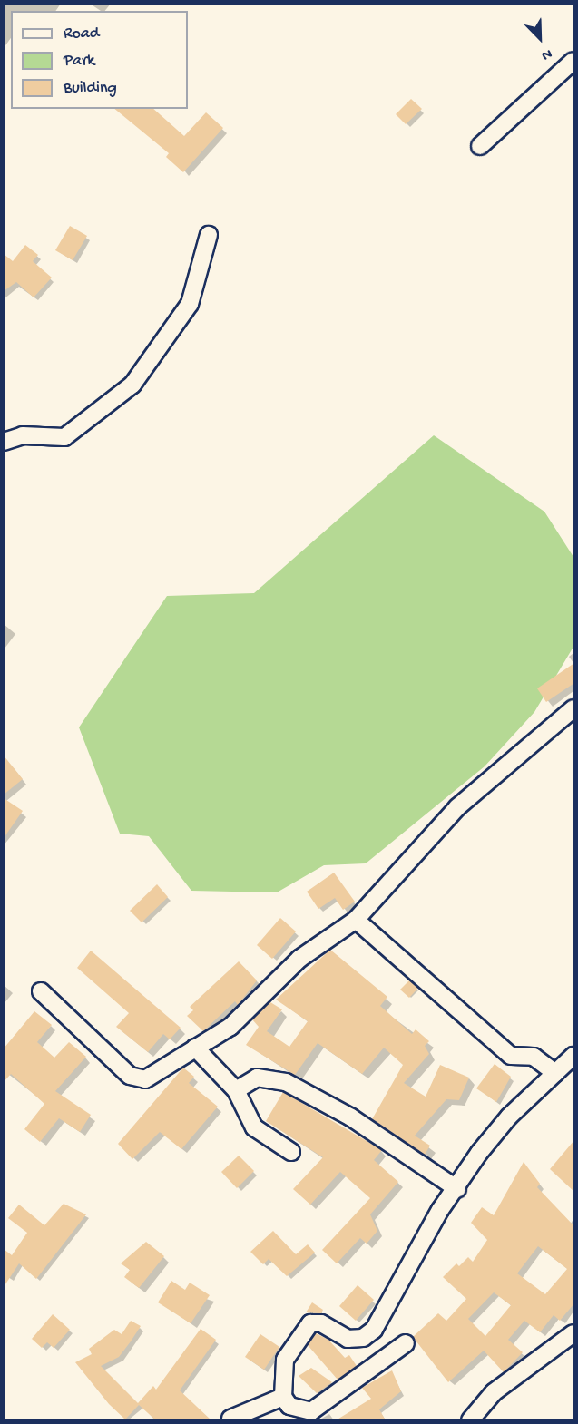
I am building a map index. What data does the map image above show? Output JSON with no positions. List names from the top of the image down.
{
  "legend": ["Road", "Park", "Building"],
  "north": "bottom right"
}
